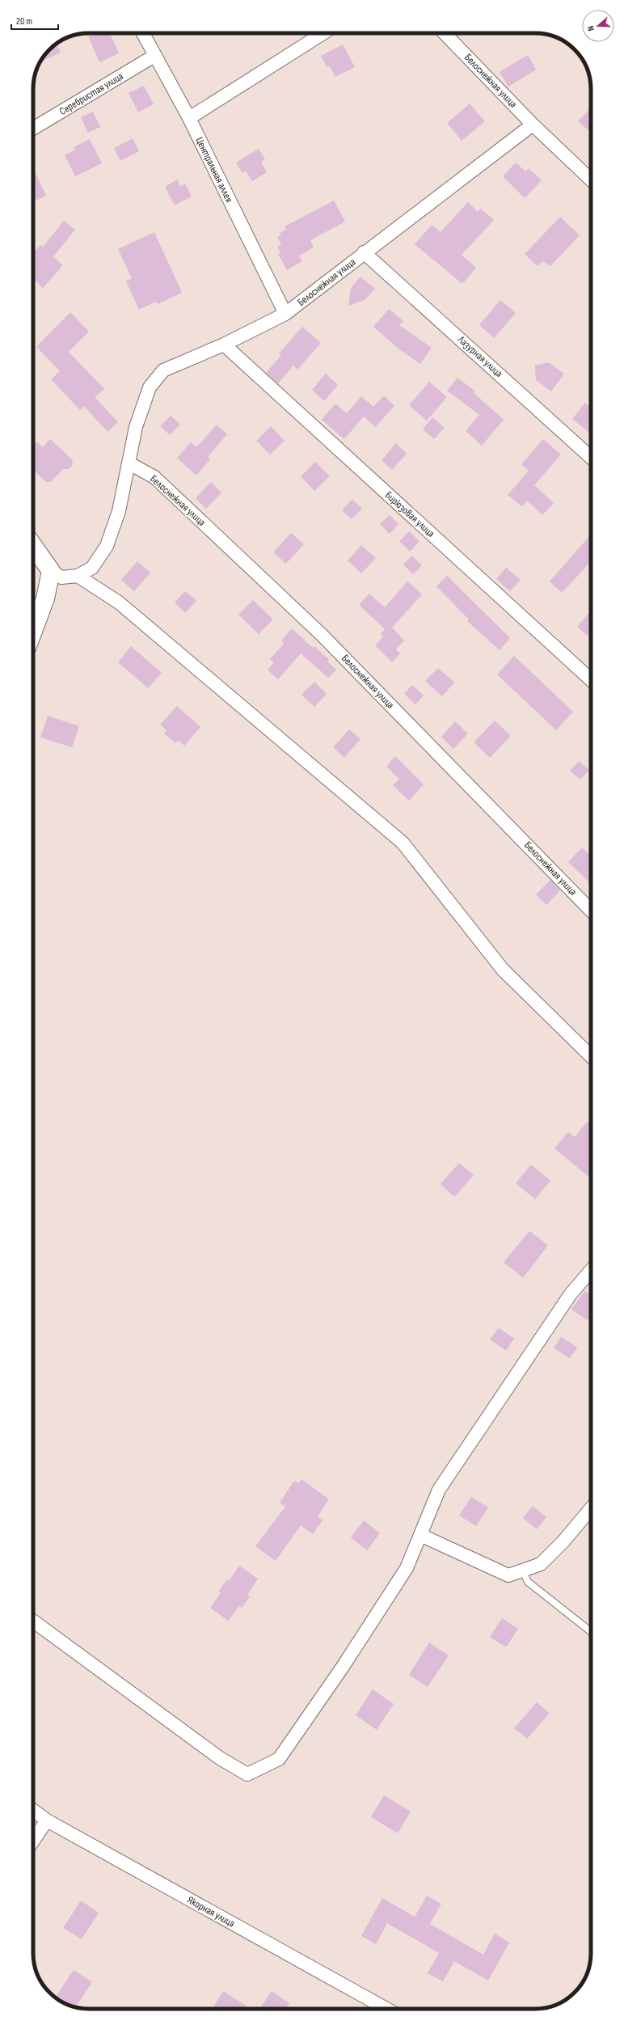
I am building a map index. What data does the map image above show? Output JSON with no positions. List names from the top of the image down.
{
  "streets": {
    "street": [
      "Белоснежная улица",
      "Серебристая улица",
      "Центральная аллея",
      "Лазурная улица",
      "Бирюзовая улица",
      "Якорная улица"
    ]
  },
  "crossings": [
    ["Белоснежная улица", "Центральная аллея"],
    ["Белоснежная улица", "Лазурная улица"],
    ["Белоснежная улица", "Бирюзовая улица"],
    ["Серебристая улица", "Центральная аллея"]
  ],
  "scale_bar": "20 m",
  "north": "left"
}
